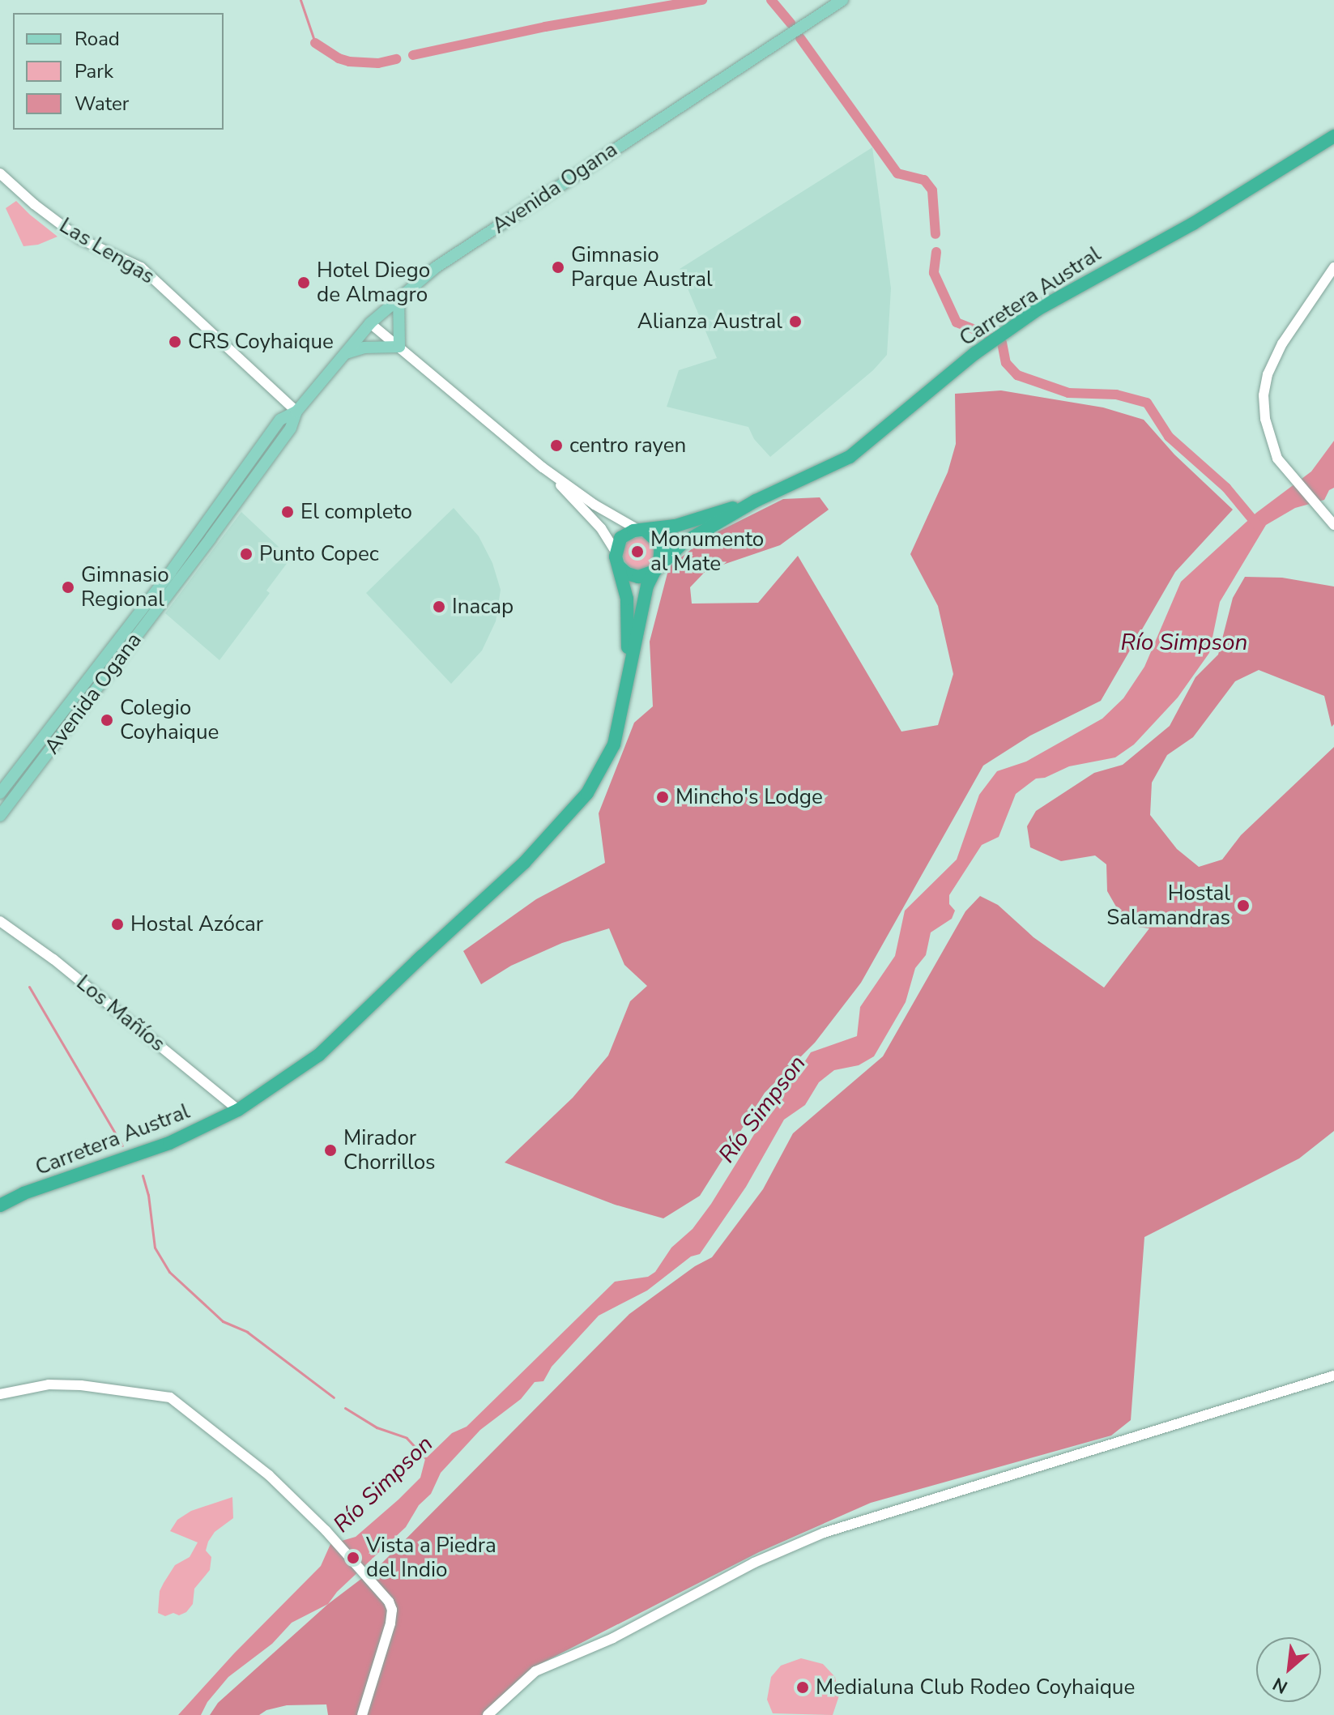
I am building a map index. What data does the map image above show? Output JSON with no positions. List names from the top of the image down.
{
  "streets": {
    "highway": ["Carretera Austral"],
    "main road": ["Avenida Ogana"],
    "street": ["Las Lengas", "Los Mañíos"]
  },
  "crossings": [
    ["Avenida Ogana", "Las Lengas"],
    ["Carretera Austral", "Los Mañíos"]
  ],
  "water": ["Río Simpson"],
  "places": [
    "Gimnasio Parque Austral",
    "Hotel Diego de Almagro",
    "Alianza Austral",
    "CRS Coyhaique",
    "centro rayen",
    "El completo",
    "Monumento al Mate",
    "Punto Copec",
    "Gimnasio Regional",
    "Inacap",
    "Colegio Coyhaique",
    "Mincho's Lodge",
    "Hostal Salamandras",
    "Hostal Azócar",
    "Mirador Chorrillos",
    "Vista a Piedra del Indio",
    "Medialuna Club Rodeo Coyhaique"
  ],
  "legend": ["Road", "Park", "Water"],
  "north": "bottom left"
}
